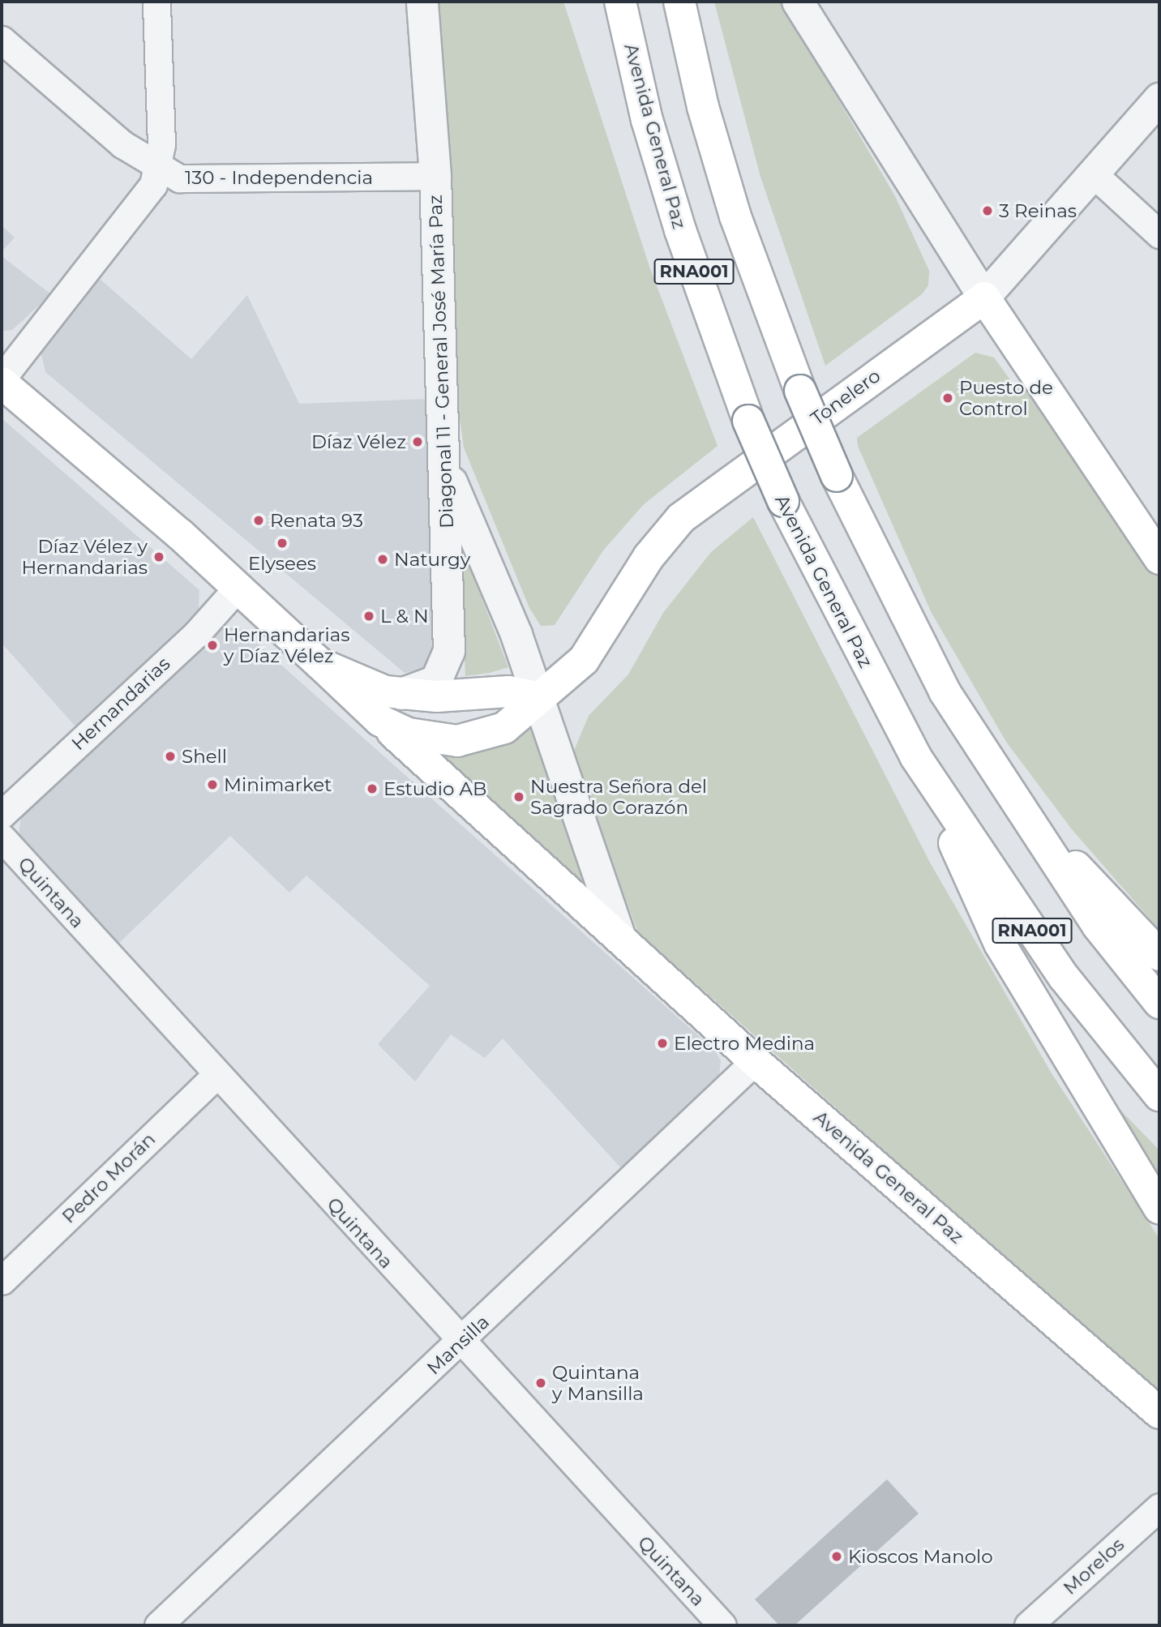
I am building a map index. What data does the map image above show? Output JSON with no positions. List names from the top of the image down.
{
  "streets": {
    "main road": ["Avenida General Paz", "RNA001", "Tonelero"],
    "street": [
      "130 - Independencia",
      "Diagonal 11 - General José María Paz",
      "Hernandarias",
      "Quintana",
      "Pedro Morán",
      "Mansilla",
      "Morelos"
    ]
  },
  "crossings": [
    ["Avenida General Paz", "Diagonal 11 - General José María Paz"],
    ["Avenida General Paz", "Tonelero"],
    ["Avenida General Paz", "Mansilla"],
    ["130 - Independencia", "Diagonal 11 - General José María Paz"],
    ["Quintana", "Pedro Morán"],
    ["Quintana", "Mansilla"]
  ],
  "places": [
    "3 Reinas",
    "Puesto de Control",
    "Díaz Vélez",
    "Renata 93",
    "Elysees",
    "Díaz Vélez y Hernandarias",
    "Naturgy",
    "L & N",
    "Hernandarias y Díaz Vélez",
    "Shell",
    "Minimarket",
    "Estudio AB",
    "Nuestra Señora del Sagrado Corazón",
    "Electro Medina",
    "Quintana y Mansilla",
    "Kioscos Manolo"
  ]
}
